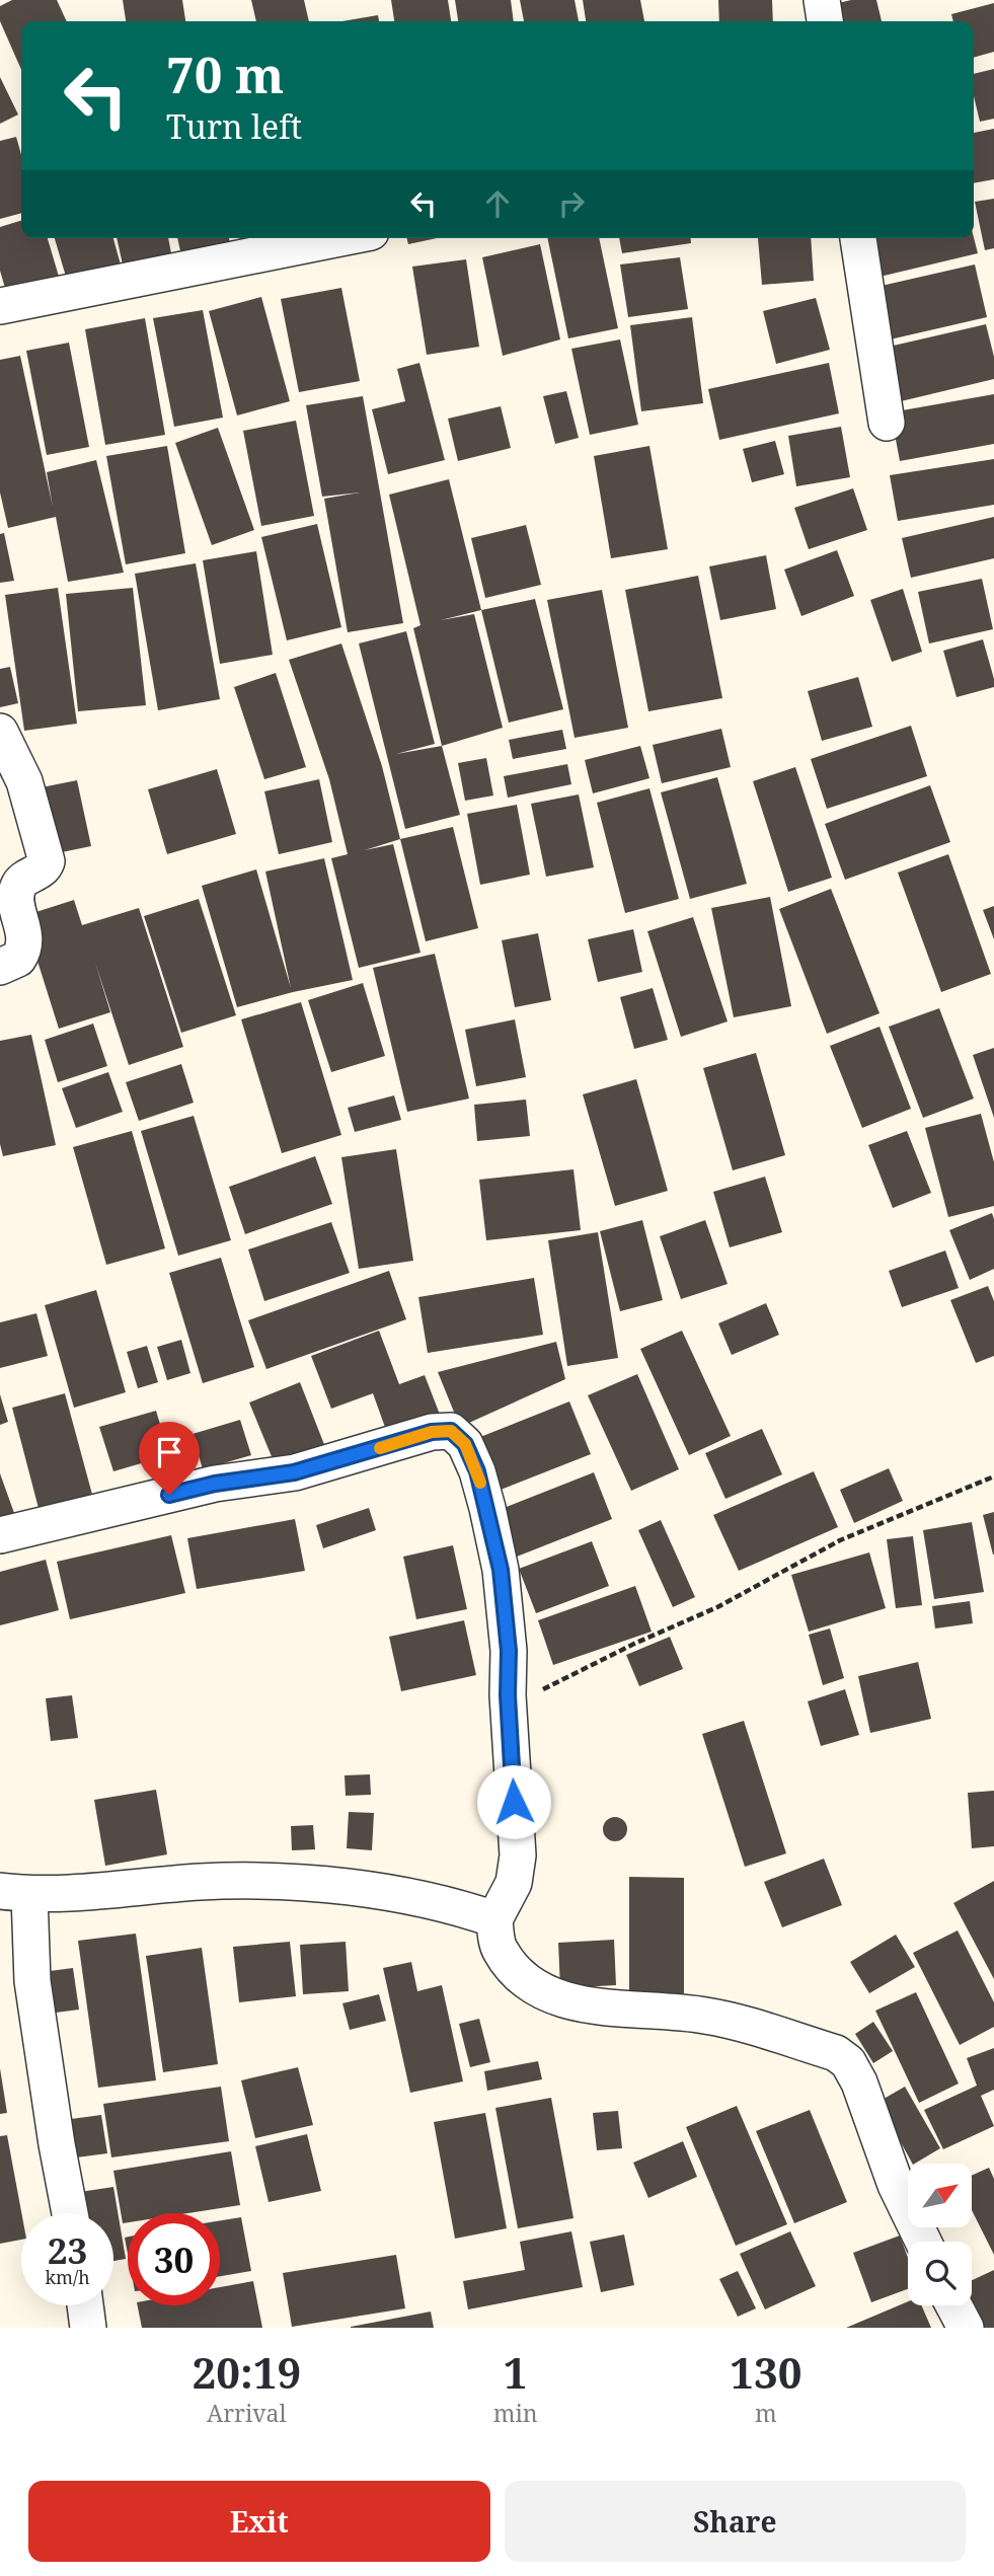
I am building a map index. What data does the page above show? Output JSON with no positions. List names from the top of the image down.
{
  "north": "top right",
  "page": {
    "turn": ["70 m", "Turn left"],
    "speed": "23 km/h",
    "limit": "30",
    "eta": [
      "20:19",
      "Arrival",
      "1",
      "min",
      "130",
      "m"
    ],
    "buttons": ["Exit", "Share"]
  }
}
